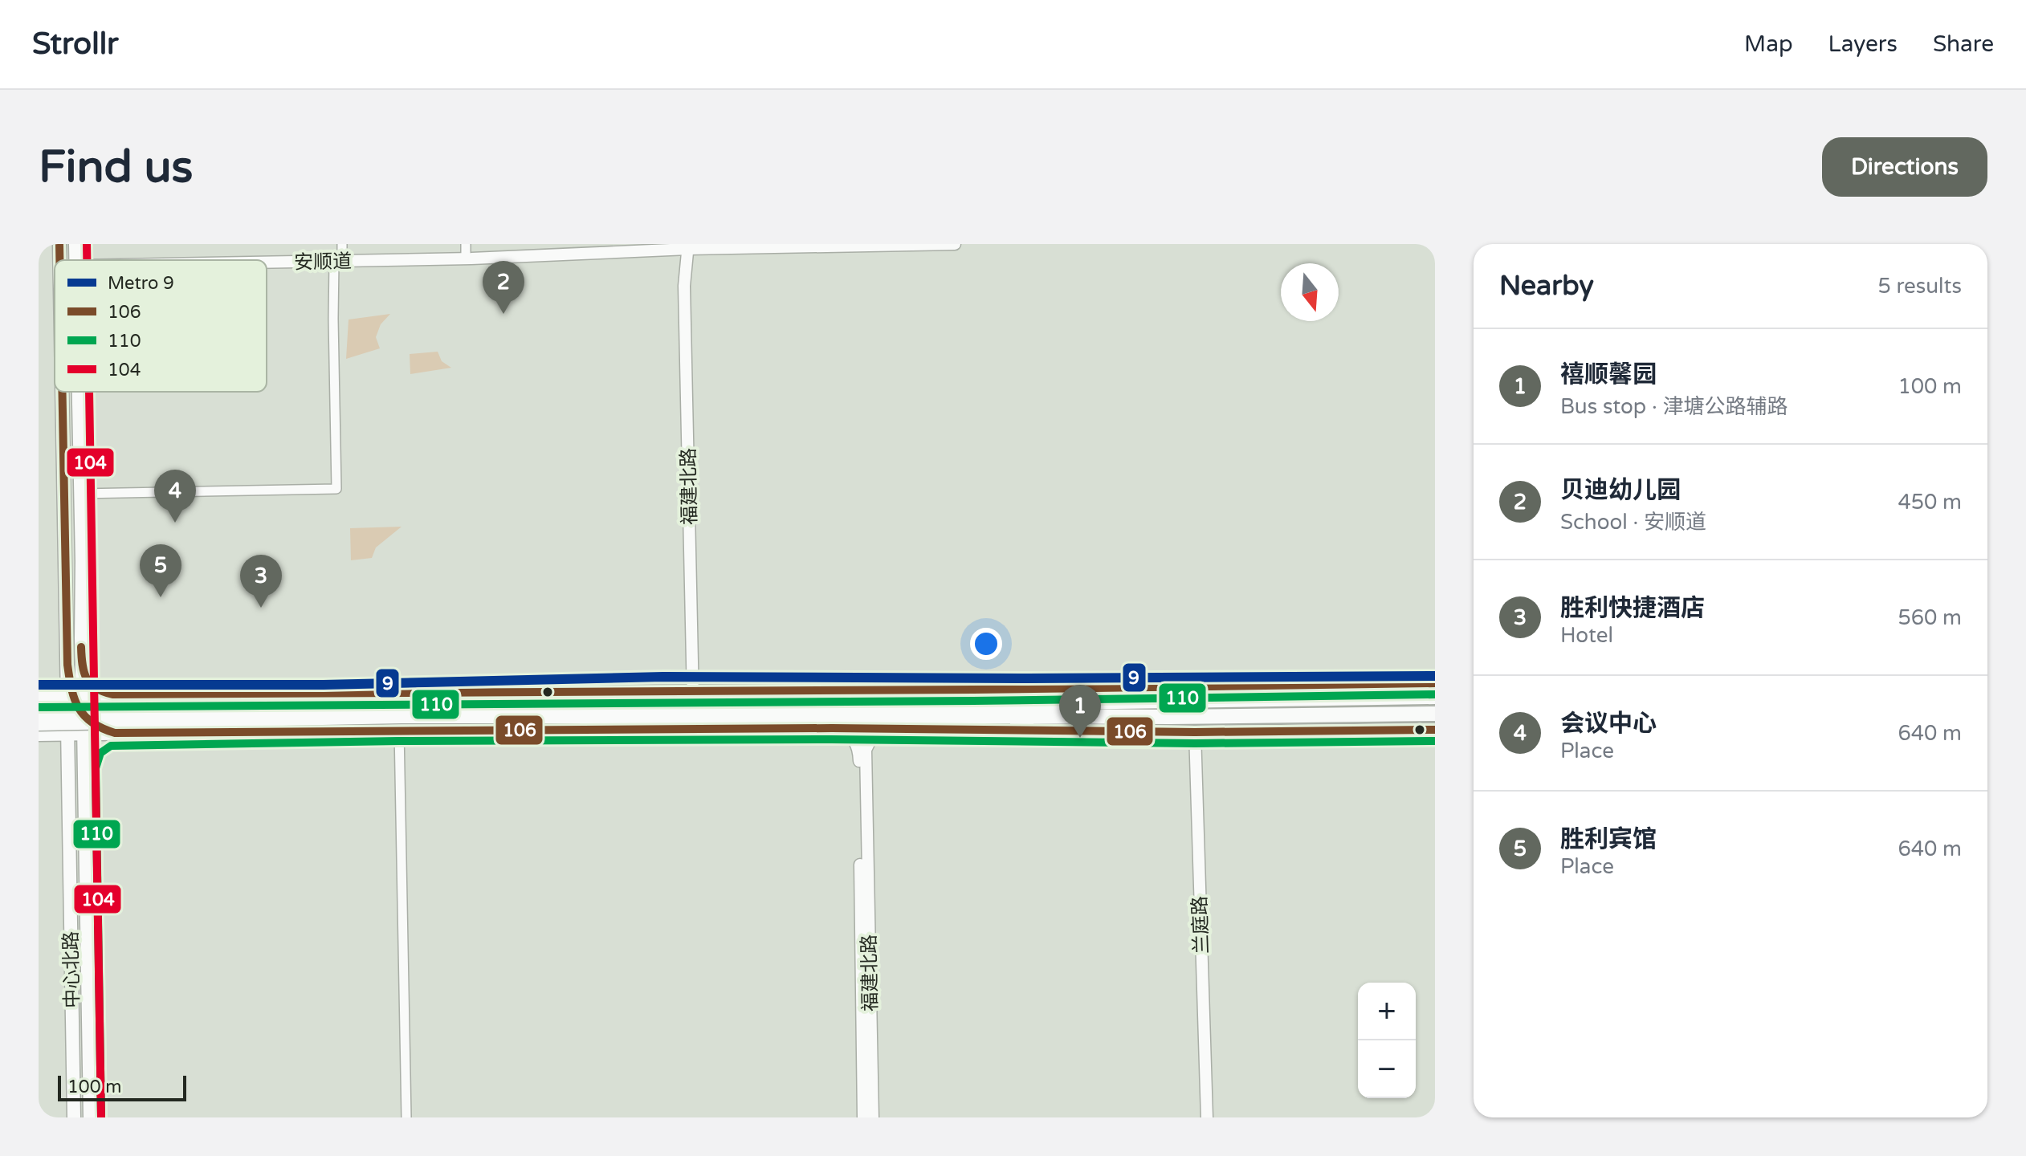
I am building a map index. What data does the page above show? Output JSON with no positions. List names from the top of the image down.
{
  "streets": {
    "main road": ["中心北路"],
    "street": ["安顺道", "福建北路", "兰庭路"]
  },
  "crossings": [
    ["安顺道", "福建北路"]
  ],
  "lines": [
    "transit line 106",
    "transit line 104",
    "metro line 9",
    "transit line 110"
  ],
  "legend": [
    "Metro 9",
    "106",
    "110",
    "104"
  ],
  "scale_bar": "100 m",
  "north": "bottom",
  "page": {
    "header": "Strollr",
    "nav": ["Map", "Layers", "Share"],
    "buttons": "Directions",
    "title": "Find us",
    "heading": ["Nearby", "5 results"],
    "pins": [
      "2",
      "4",
      "5",
      "3",
      "1"
    ],
    "list": [
      {
        "mark": "1",
        "name": "禧顺馨园",
        "note": "Bus stop · 津塘公路辅路",
        "value": "100 m"
      },
      {
        "mark": "2",
        "name": "贝迪幼儿园",
        "note": "School · 安顺道",
        "value": "450 m"
      },
      {
        "mark": "3",
        "name": "胜利快捷酒店",
        "note": "Hotel",
        "value": "560 m"
      },
      {
        "mark": "4",
        "name": "会议中心",
        "note": "Place",
        "value": "640 m"
      },
      {
        "mark": "5",
        "name": "胜利宾馆",
        "note": "Place",
        "value": "640 m"
      }
    ],
    "map_buttons": ["+", "−"],
    "scale": "100 m"
  }
}
